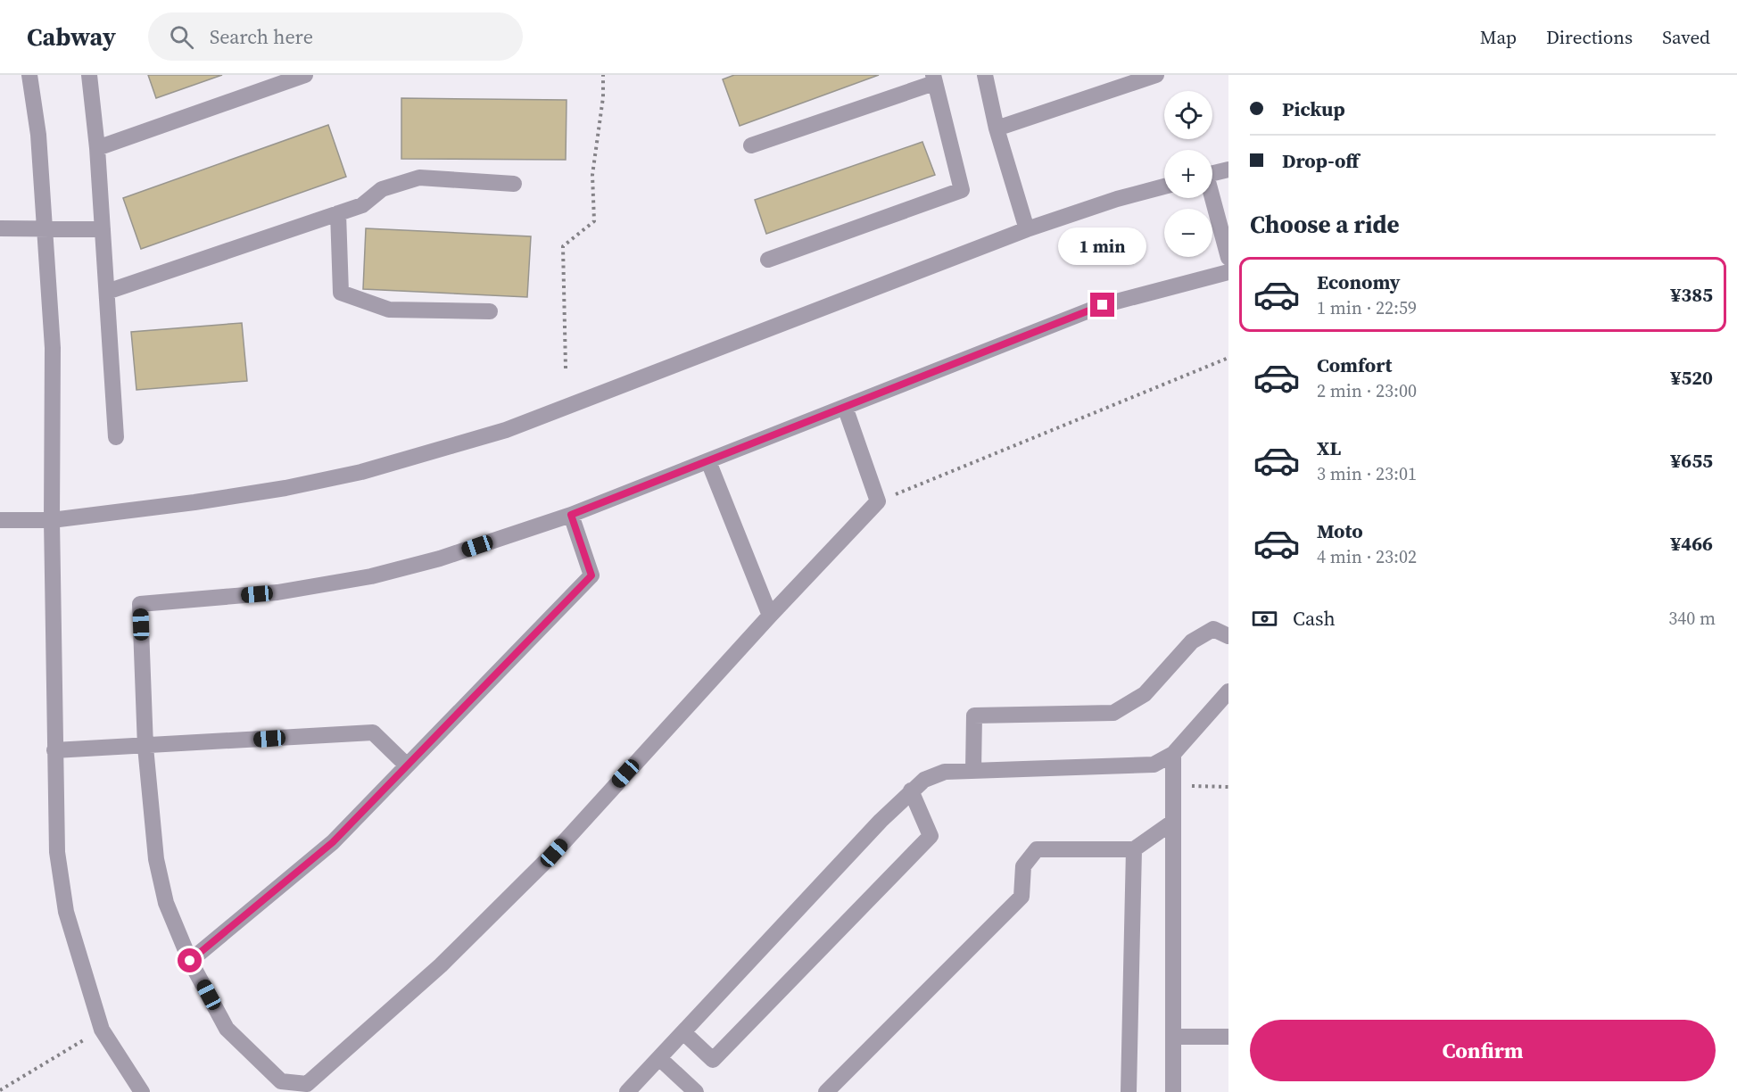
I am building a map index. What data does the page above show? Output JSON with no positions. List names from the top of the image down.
{
  "page": {
    "header": "Cabway",
    "search": "Search here",
    "nav": ["Map", "Directions", "Saved"],
    "banner": ["Pickup", "Drop-off"],
    "map_buttons": ["+", "−"],
    "heading": "Choose a ride",
    "bubble": "1 min",
    "list": [
      {
        "name": "Economy",
        "note": "1 min · 22:59",
        "value": "¥385"
      },
      {
        "name": "Comfort",
        "note": "2 min · 23:00",
        "value": "¥520"
      },
      {
        "name": "XL",
        "note": "3 min · 23:01",
        "value": "¥655"
      },
      {
        "name": "Moto",
        "note": "4 min · 23:02",
        "value": "¥466"
      }
    ],
    "pay": ["Cash", "340 m"],
    "buttons": "Confirm"
  }
}
